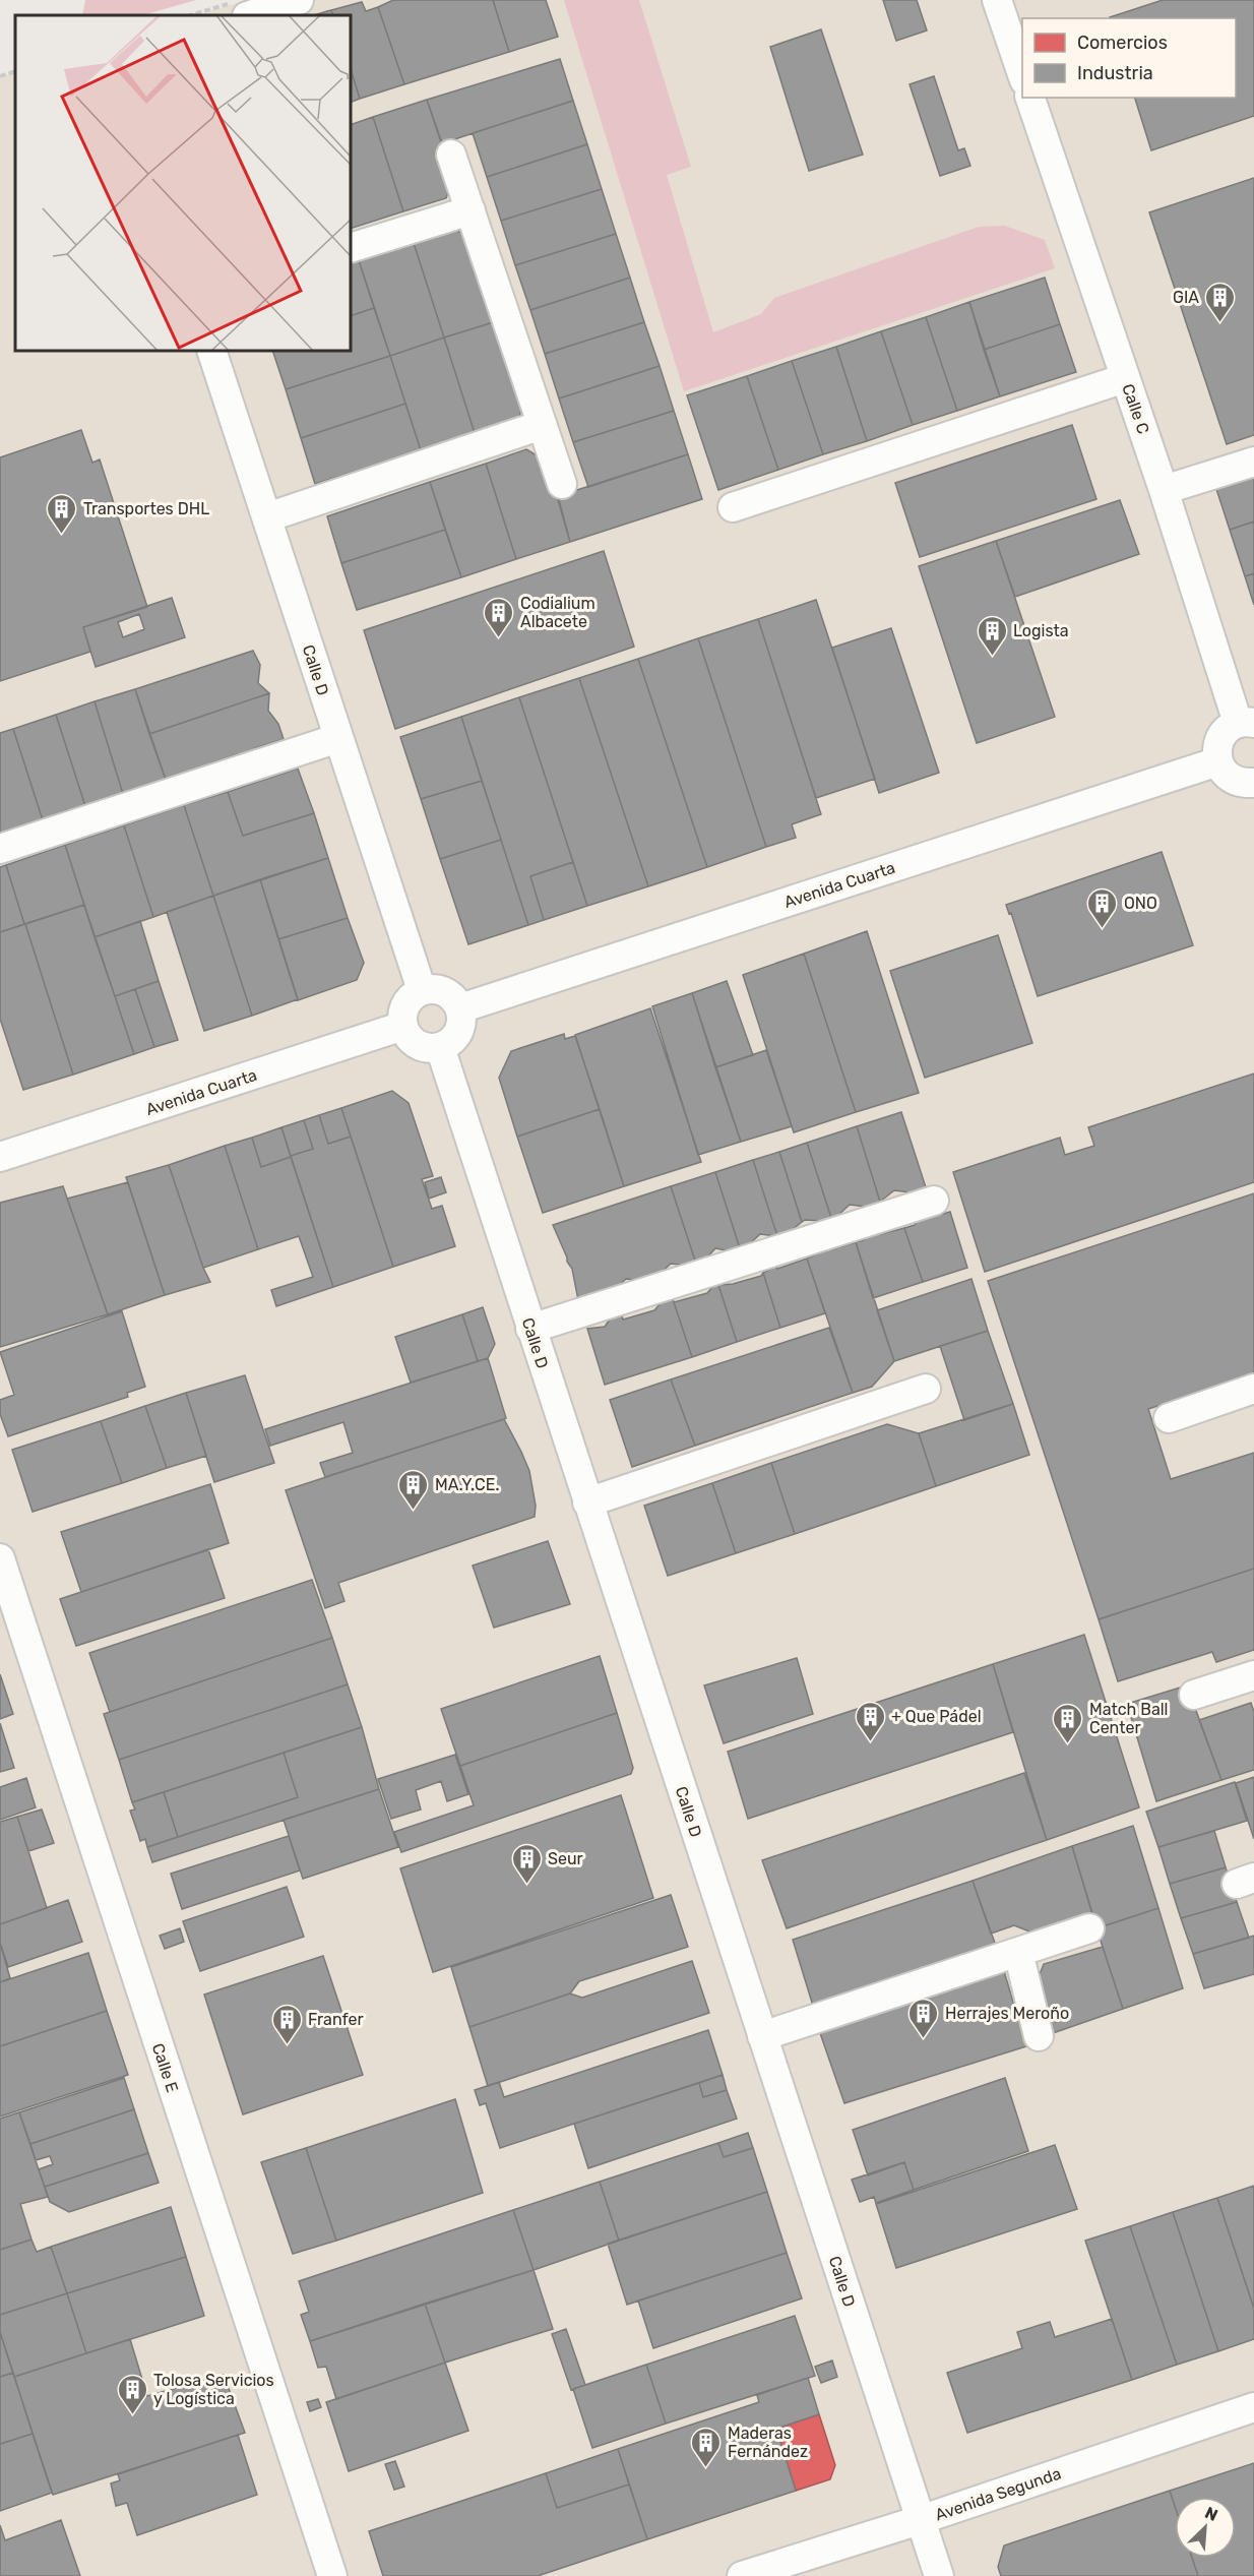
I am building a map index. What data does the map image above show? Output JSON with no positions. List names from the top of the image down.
{
  "streets": {
    "street": [
      "Calle C",
      "Calle D",
      "Avenida Cuarta",
      "Calle E",
      "Avenida Segunda"
    ]
  },
  "crossings": [
    ["Calle D", "Avenida Cuarta"],
    ["Calle D", "Avenida Segunda"]
  ],
  "places": {
    "building": [
      "GIA",
      "Transportes DHL",
      "Codialium Albacete",
      "Logista",
      "ONO",
      "MA.Y.CE.",
      "+ Que Pádel",
      "Match Ball Center",
      "Seur",
      "Herrajes Meroño",
      "Franfer",
      "Tolosa Servicios y Logística",
      "Maderas Fernández"
    ]
  },
  "legend": ["Comercios", "Industria"],
  "north": "top right"
}
